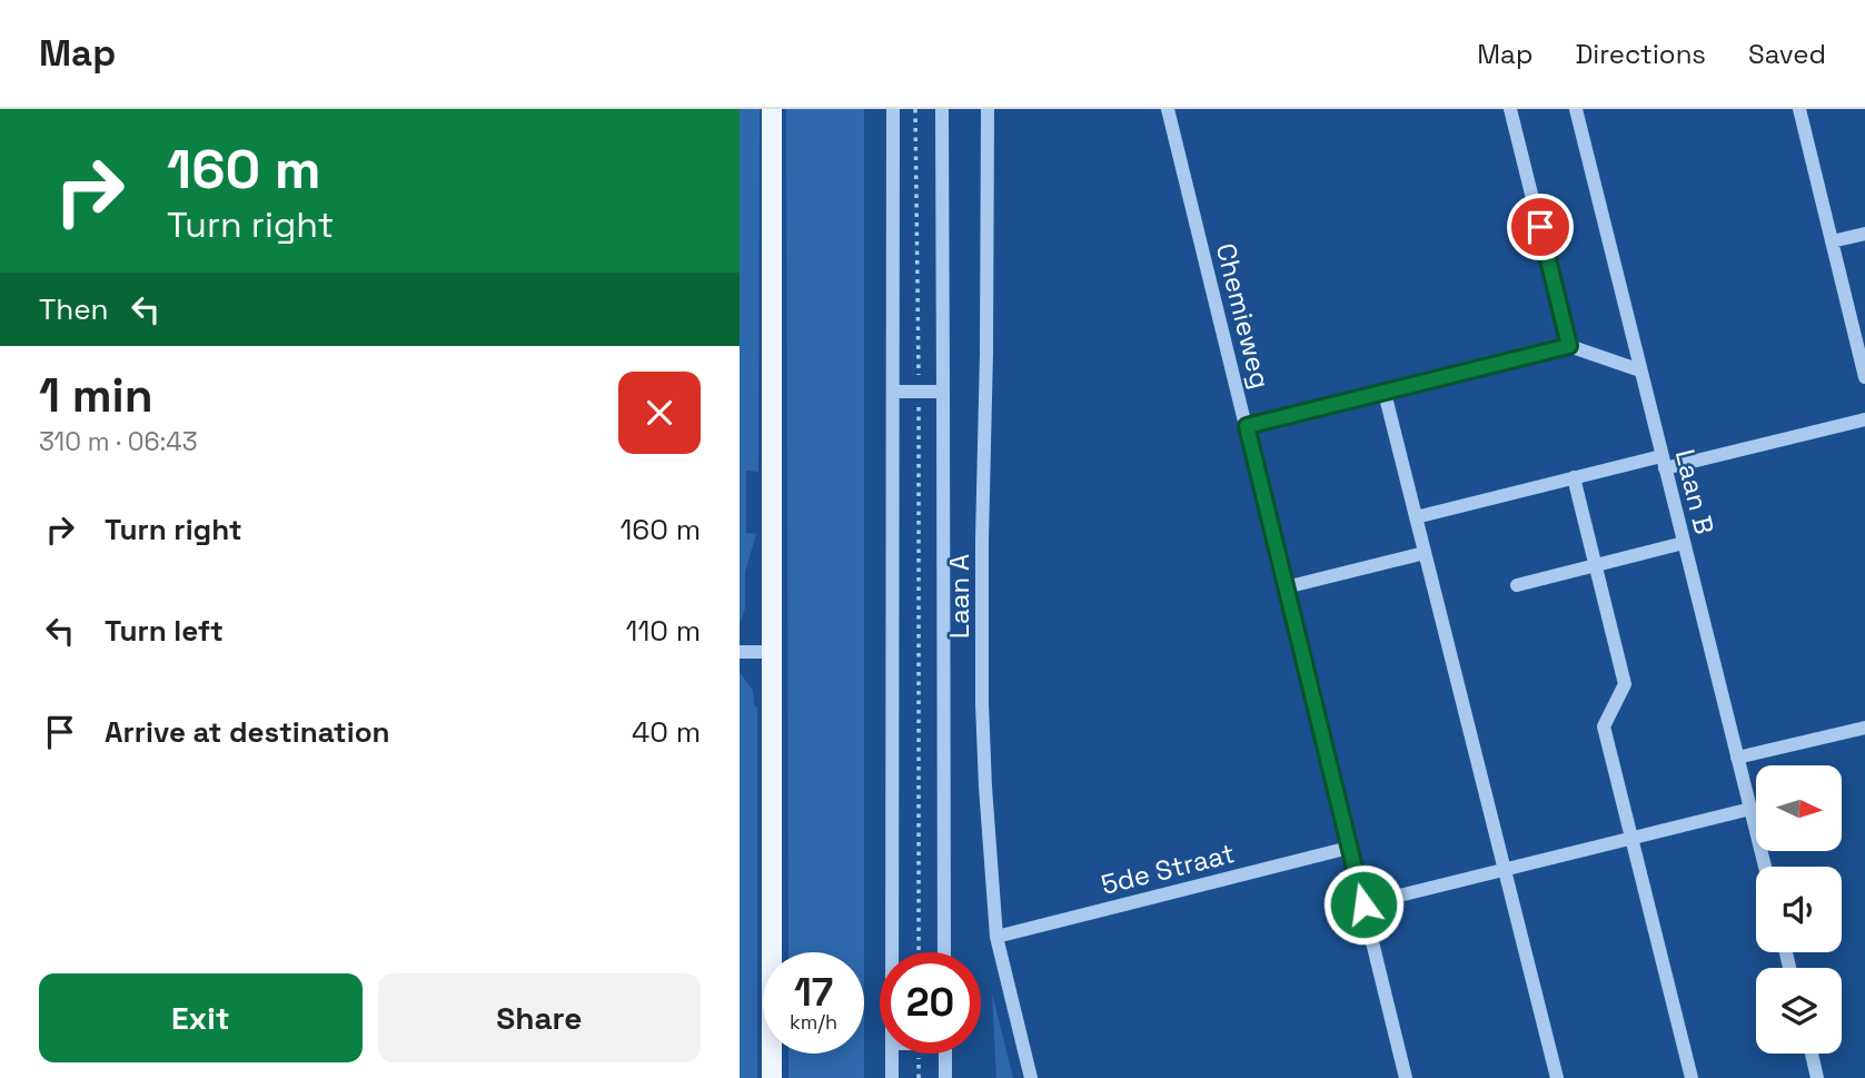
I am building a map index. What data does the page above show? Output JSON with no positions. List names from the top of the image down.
{
  "streets": {
    "lane": [
      "Chemieweg",
      "Laan B",
      "Laan A",
      "5de Straat"
    ]
  },
  "crossings": [
    ["Chemieweg", "5de Straat"],
    ["Laan A", "5de Straat"]
  ],
  "north": "right",
  "page": {
    "header": "Map",
    "nav": ["Map", "Directions", "Saved"],
    "turn": ["160 m", "Turn right"],
    "then": "Then",
    "heading": ["1 min", "310 m · 06:43"],
    "list": [
      {
        "name": "Turn right",
        "value": "160 m"
      },
      {
        "name": "Turn left",
        "value": "110 m"
      },
      {
        "name": "Arrive at destination",
        "value": "40 m"
      }
    ],
    "speed": "17 km/h",
    "limit": "20",
    "buttons": ["Exit", "Share"]
  }
}
